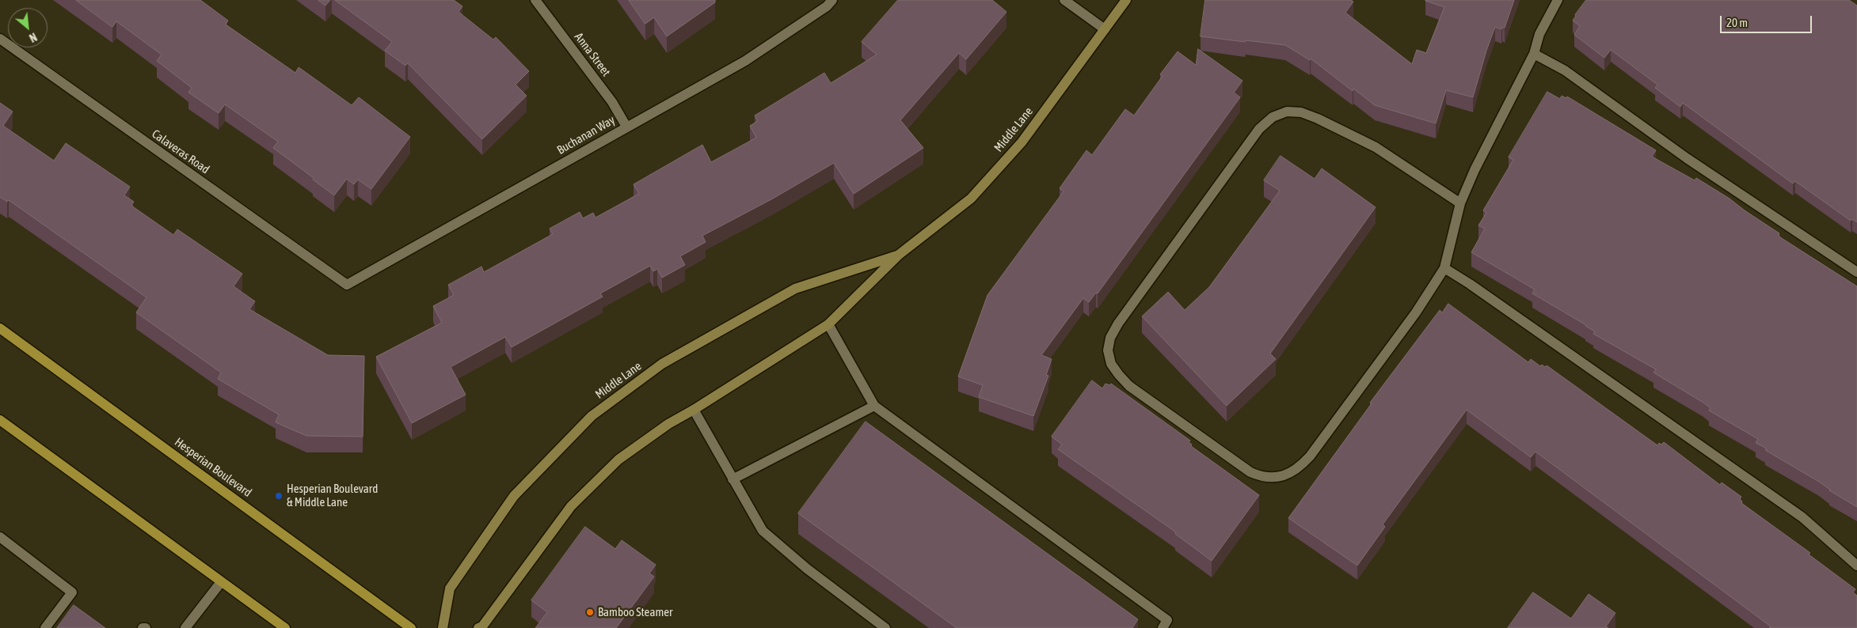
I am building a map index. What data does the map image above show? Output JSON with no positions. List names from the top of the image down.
{
  "streets": {
    "main road": ["Hesperian Boulevard"],
    "street": [
      "Anna Street",
      "Middle Lane",
      "Buchanan Way",
      "Calaveras Road"
    ]
  },
  "crossings": [
    ["Anna Street", "Buchanan Way"],
    ["Buchanan Way", "Calaveras Road"]
  ],
  "places": ["Hesperian Boulevard & Middle Lane", "Bamboo Steamer"],
  "scale_bar": "20 m",
  "north": "bottom right"
}
